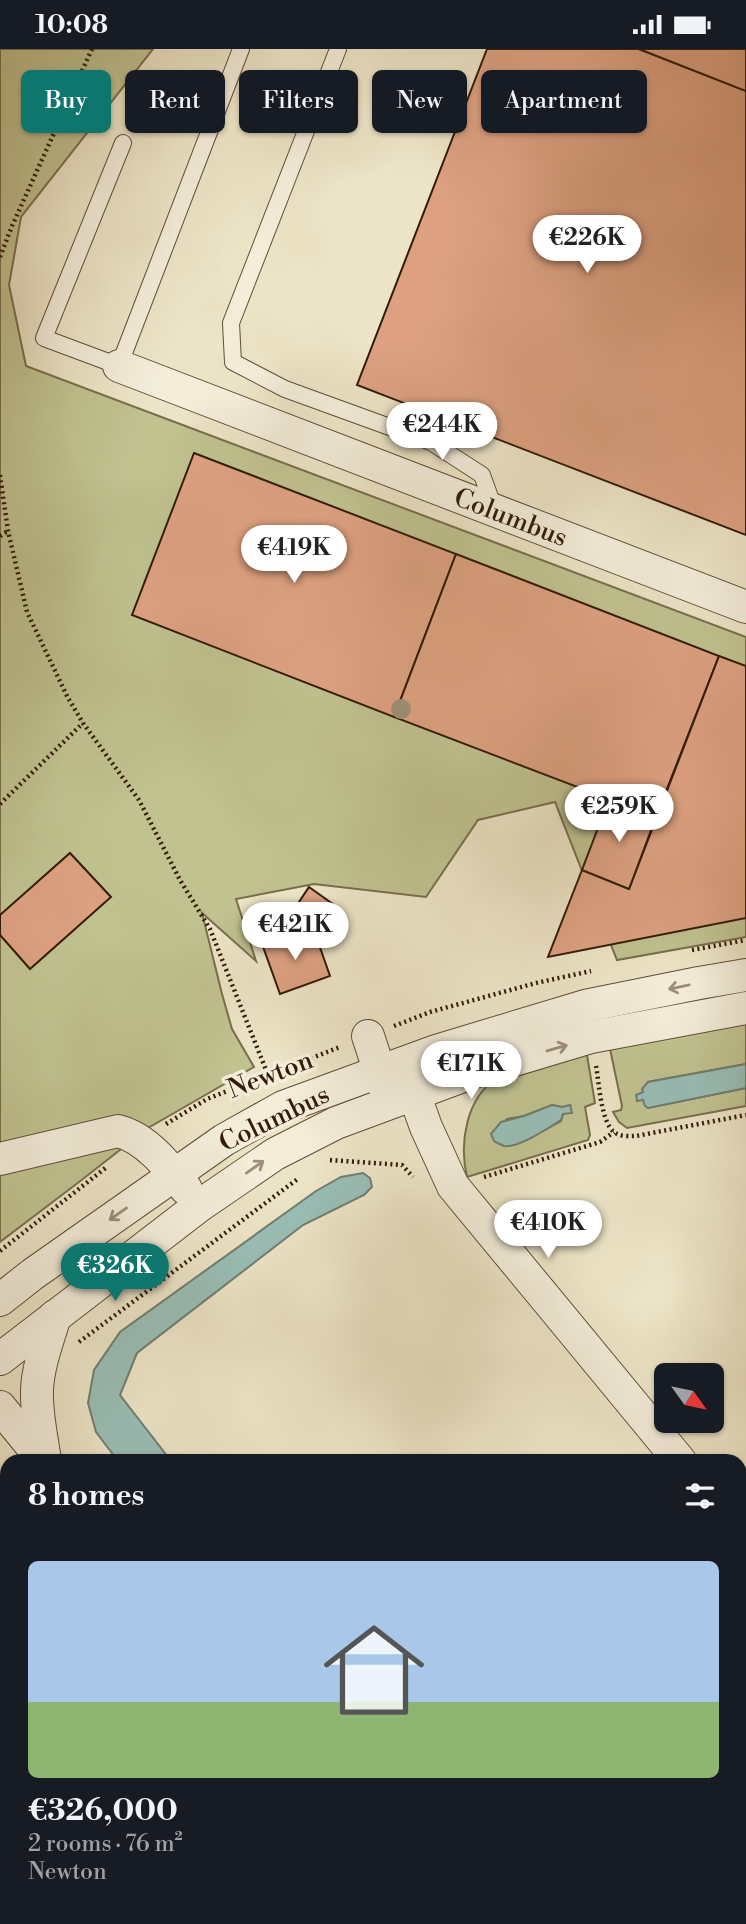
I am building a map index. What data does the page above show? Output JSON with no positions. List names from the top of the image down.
{
  "streets": {
    "street": ["Columbus"],
    "path": ["Newton"]
  },
  "crossings": [
    ["Columbus", "Newton"]
  ],
  "north": "bottom right",
  "page": {
    "status": "10:08",
    "chip": [
      "Buy",
      "Rent",
      "Filters",
      "New",
      "Apartment"
    ],
    "price": [
      "€226K",
      "€244K",
      "€419K",
      "€259K",
      "€421K",
      "€171K",
      "€410K",
      "€326K"
    ],
    "heading": "8 homes",
    "list": [
      {
        "name": "€326,000",
        "note": "2 rooms · 76 m² · Newton"
      }
    ]
  }
}
